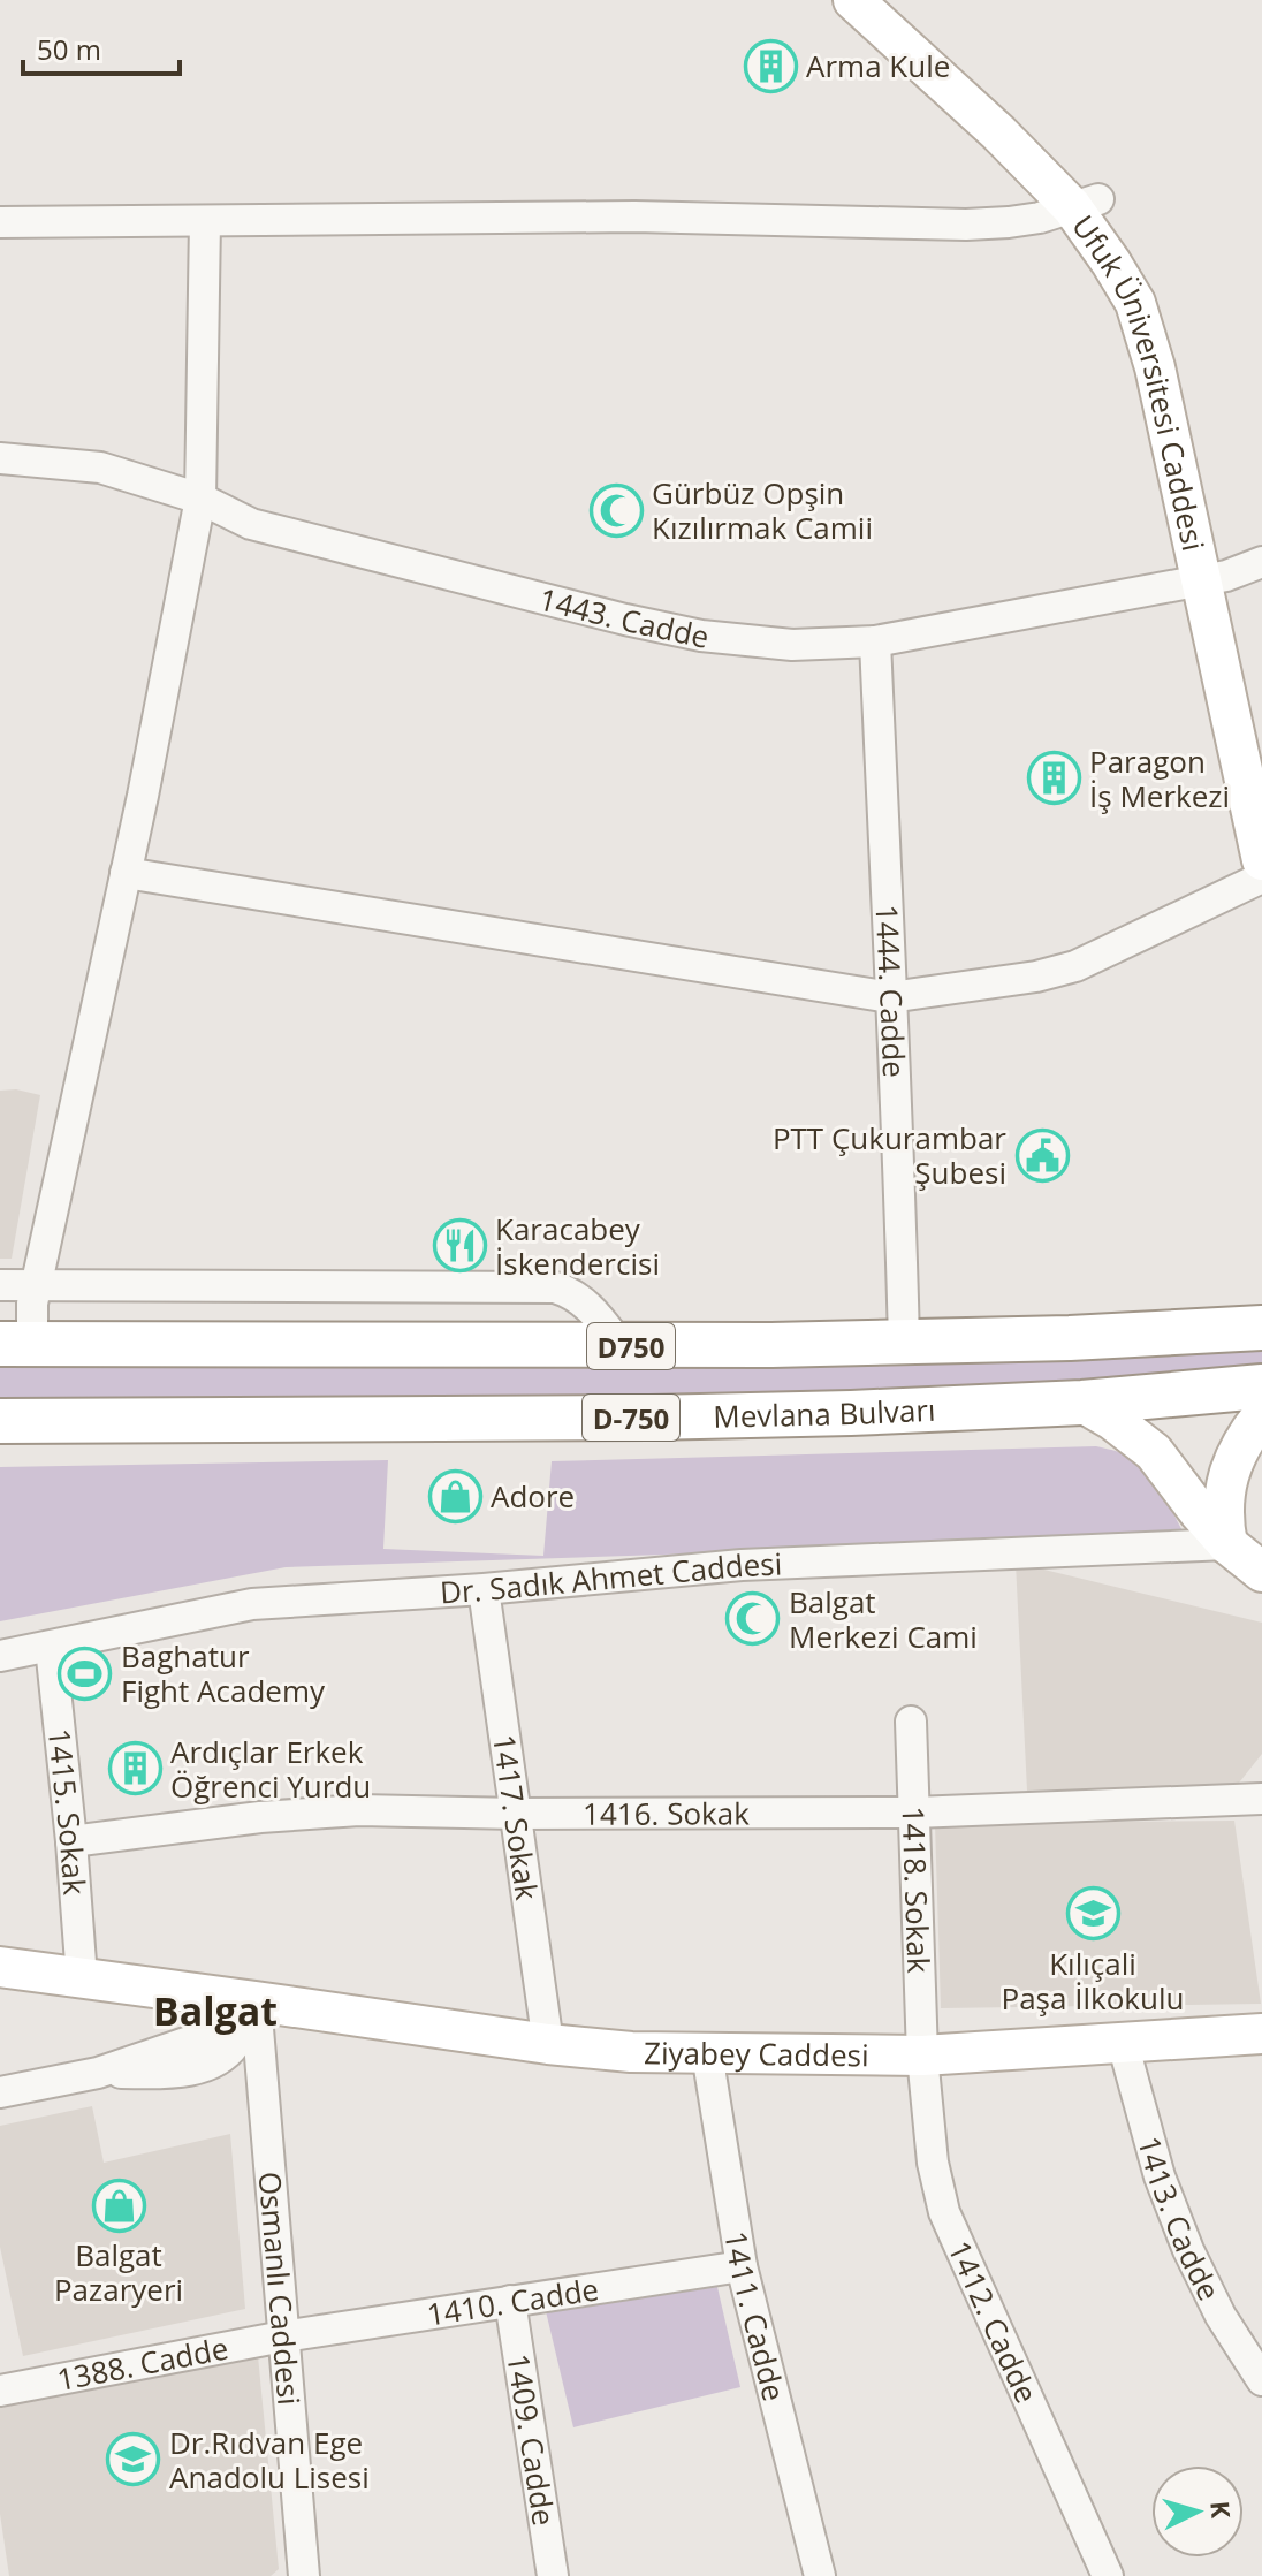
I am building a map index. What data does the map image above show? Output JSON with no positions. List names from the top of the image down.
{
  "streets": {
    "highway": ["D750", "Mevlana Bulvarı", "D-750"],
    "main road": ["Ufuk Üniversitesi Caddesi", "Ziyabey Caddesi"],
    "street": [
      "1443. Cadde",
      "1444. Cadde",
      "Dr. Sadık Ahmet Caddesi",
      "1415. Sokak",
      "1416. Sokak",
      "1417. Sokak",
      "1418. Sokak",
      "1413. Cadde",
      "Osmanlı Caddesi",
      "1410. Cadde",
      "1411. Cadde",
      "1412. Cadde",
      "1388. Cadde",
      "1409. Cadde"
    ]
  },
  "crossings": [
    ["Ufuk Üniversitesi Caddesi", "1443. Cadde"],
    ["1443. Cadde", "1444. Cadde"],
    ["1444. Cadde", "D750"],
    ["Dr. Sadık Ahmet Caddesi", "1415. Sokak"],
    ["Dr. Sadık Ahmet Caddesi", "1417. Sokak"],
    ["1415. Sokak", "1416. Sokak"],
    ["1415. Sokak", "Ziyabey Caddesi"],
    ["1416. Sokak", "1417. Sokak"],
    ["1416. Sokak", "1418. Sokak"],
    ["1417. Sokak", "Ziyabey Caddesi"],
    ["1418. Sokak", "Ziyabey Caddesi"],
    ["1418. Sokak", "1412. Cadde"],
    ["Ziyabey Caddesi", "1413. Cadde"],
    ["Ziyabey Caddesi", "Osmanlı Caddesi"],
    ["Ziyabey Caddesi", "1411. Cadde"],
    ["Ziyabey Caddesi", "1412. Cadde"],
    ["Osmanlı Caddesi", "1410. Cadde"],
    ["Osmanlı Caddesi", "1388. Cadde"],
    ["1410. Cadde", "1411. Cadde"],
    ["1410. Cadde", "1388. Cadde"],
    ["1410. Cadde", "1409. Cadde"]
  ],
  "districts": ["Balgat"],
  "places": {
    "building": ["Arma Kule", "Paragon İş Merkezi", "Ardıçlar Erkek Öğrenci Yurdu"],
    "mosque": ["Gürbüz Opşin Kızılırmak Camii", "Balgat Merkezi Cami"],
    "public building": ["PTT Çukurambar Şubesi"],
    "restaurant": ["Karacabey İskendercisi"],
    "shop": ["Adore", "Balgat Pazaryeri"],
    "sports": ["Baghatur Fight Academy"],
    "school or university": ["Kılıçali Paşa İlkokulu", "Dr.Rıdvan Ege Anadolu Lisesi"]
  },
  "scale_bar": "50 m",
  "north": "right"
}
